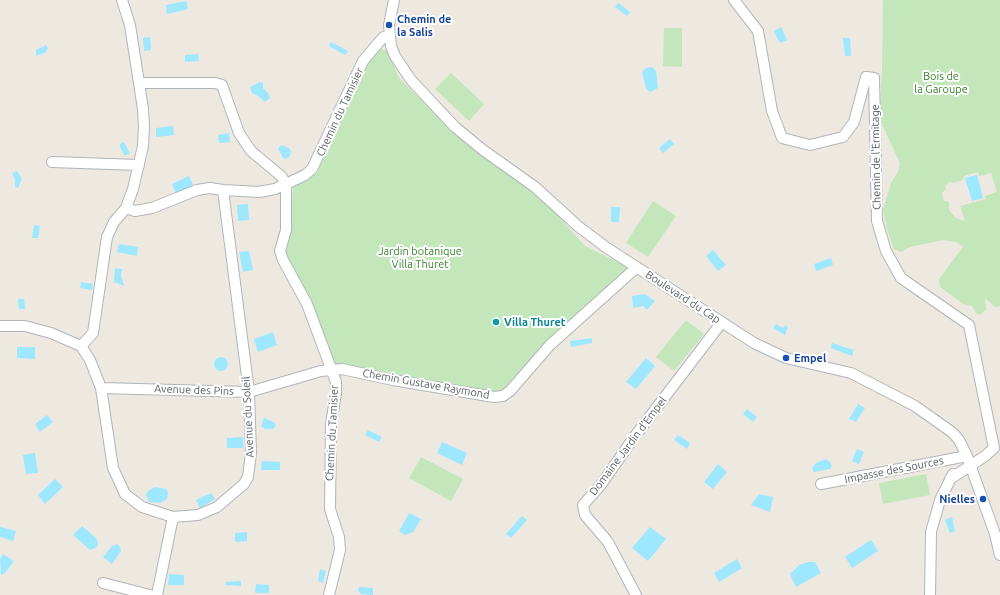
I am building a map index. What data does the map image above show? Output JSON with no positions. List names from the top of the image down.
{
  "streets": {
    "street": [
      "Chemin du Tamisier",
      "Chemin de l'Ermitage",
      "Boulevard du Cap",
      "Chemin Gustave Raymond",
      "Avenue des Pins",
      "Avenue du Soleil",
      "Domaine Jardin d'Empel",
      "Impasse des Sources"
    ]
  },
  "crossings": [
    ["Chemin du Tamisier", "Boulevard du Cap"],
    ["Chemin du Tamisier", "Chemin Gustave Raymond"],
    ["Chemin du Tamisier", "Avenue des Pins"],
    ["Chemin du Tamisier", "Avenue du Soleil"],
    ["Chemin de l'Ermitage", "Boulevard du Cap"],
    ["Chemin de l'Ermitage", "Impasse des Sources"],
    ["Boulevard du Cap", "Chemin Gustave Raymond"],
    ["Boulevard du Cap", "Domaine Jardin d'Empel"],
    ["Boulevard du Cap", "Impasse des Sources"],
    ["Chemin Gustave Raymond", "Avenue des Pins"],
    ["Avenue des Pins", "Avenue du Soleil"]
  ],
  "parks": ["Bois de la Garoupe", "Jardin botanique Villa Thuret"],
  "places": [
    "Chemin de la Salis",
    "Villa Thuret",
    "Empel",
    "Nielles"
  ]
}
